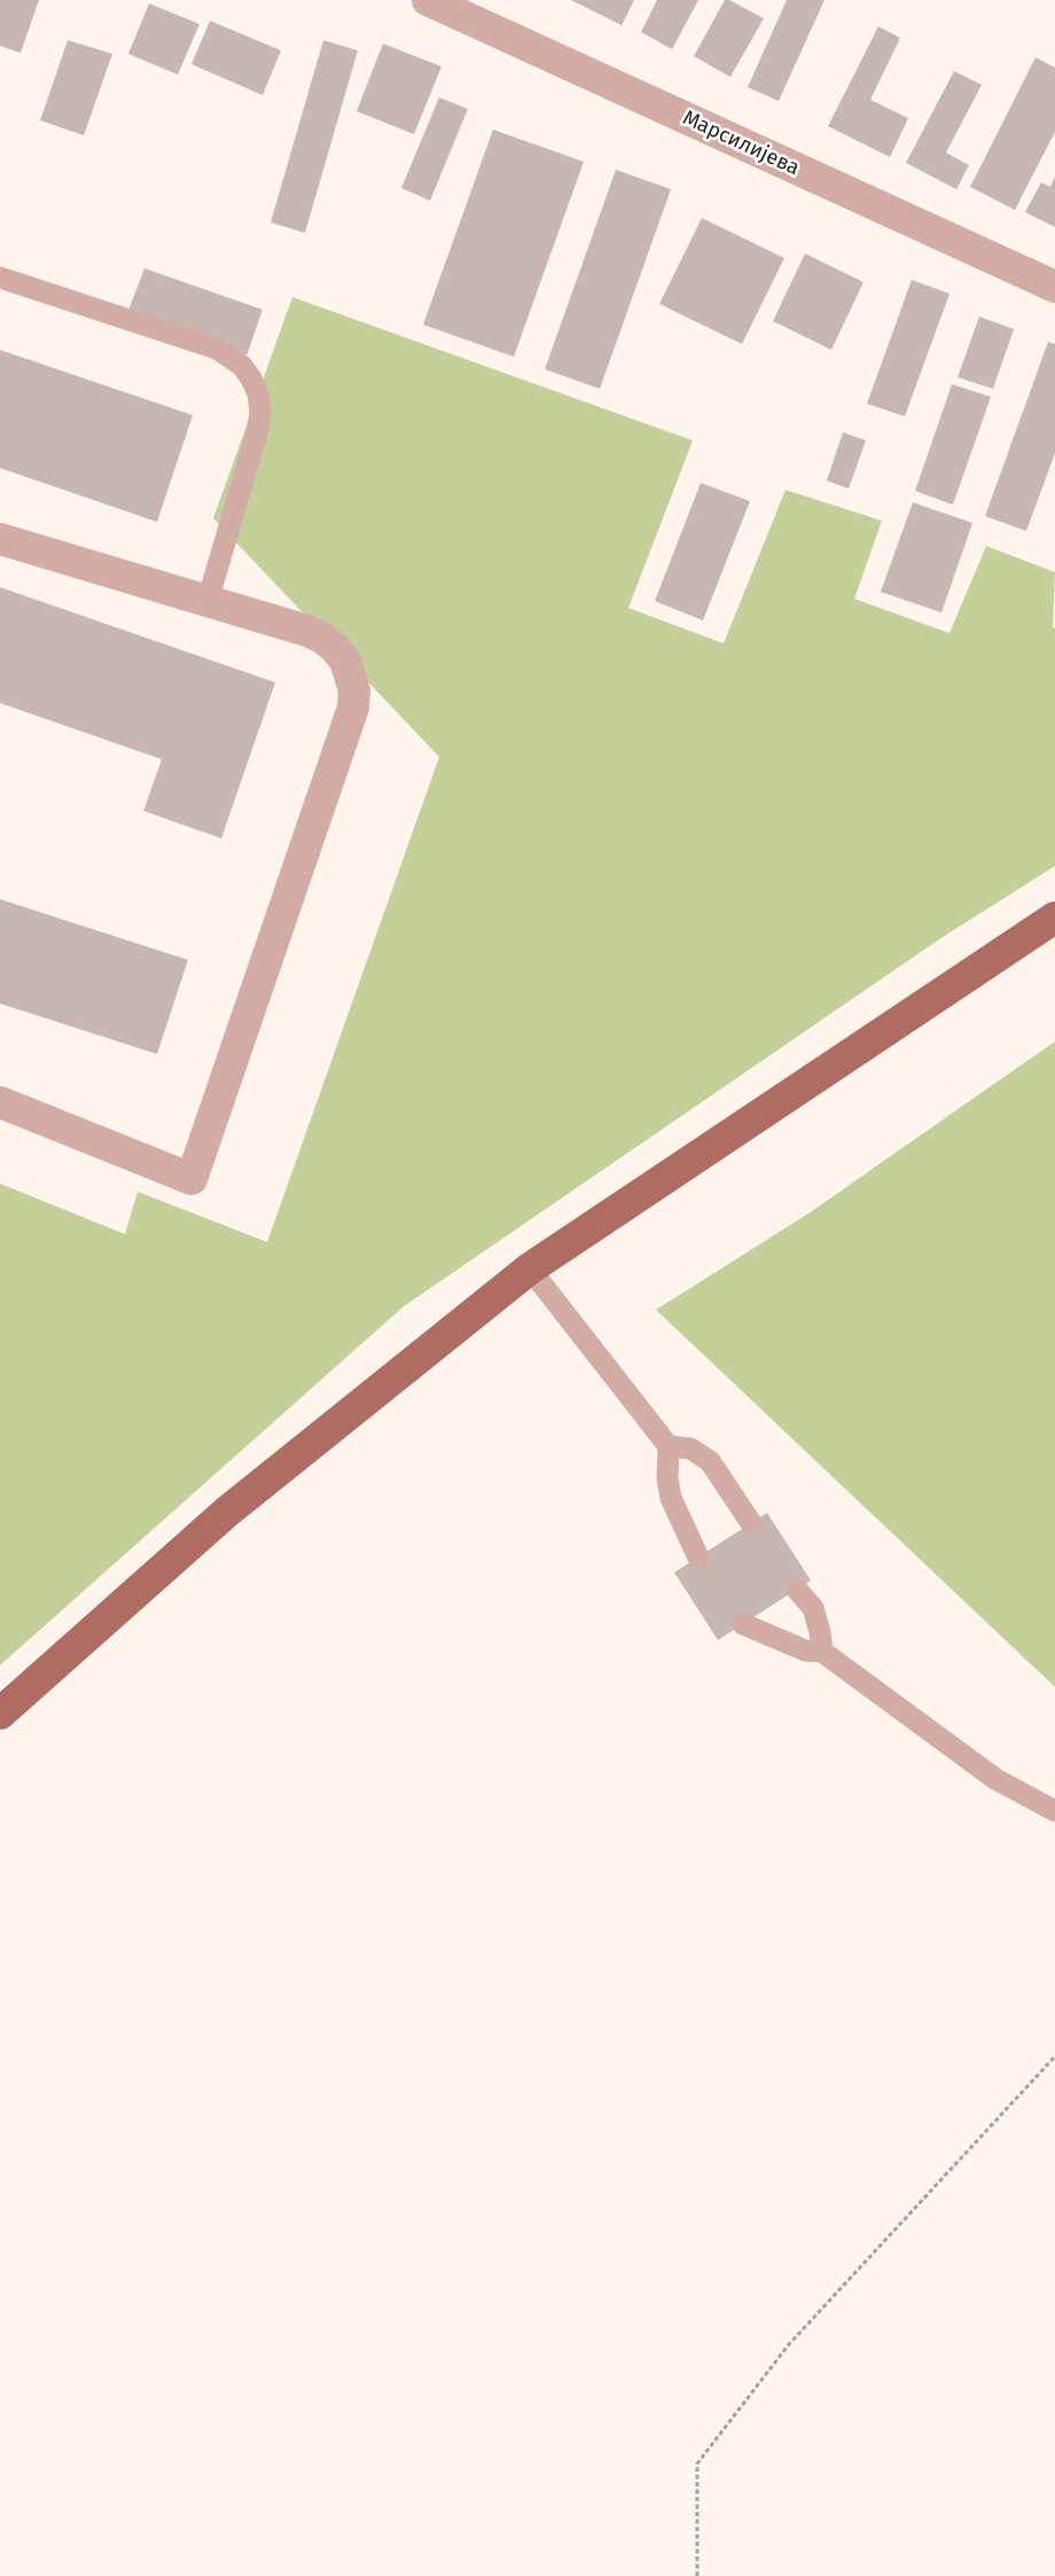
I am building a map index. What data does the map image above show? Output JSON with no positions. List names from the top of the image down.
{
  "streets": {
    "street": ["Марсилијева"]
  }
}
